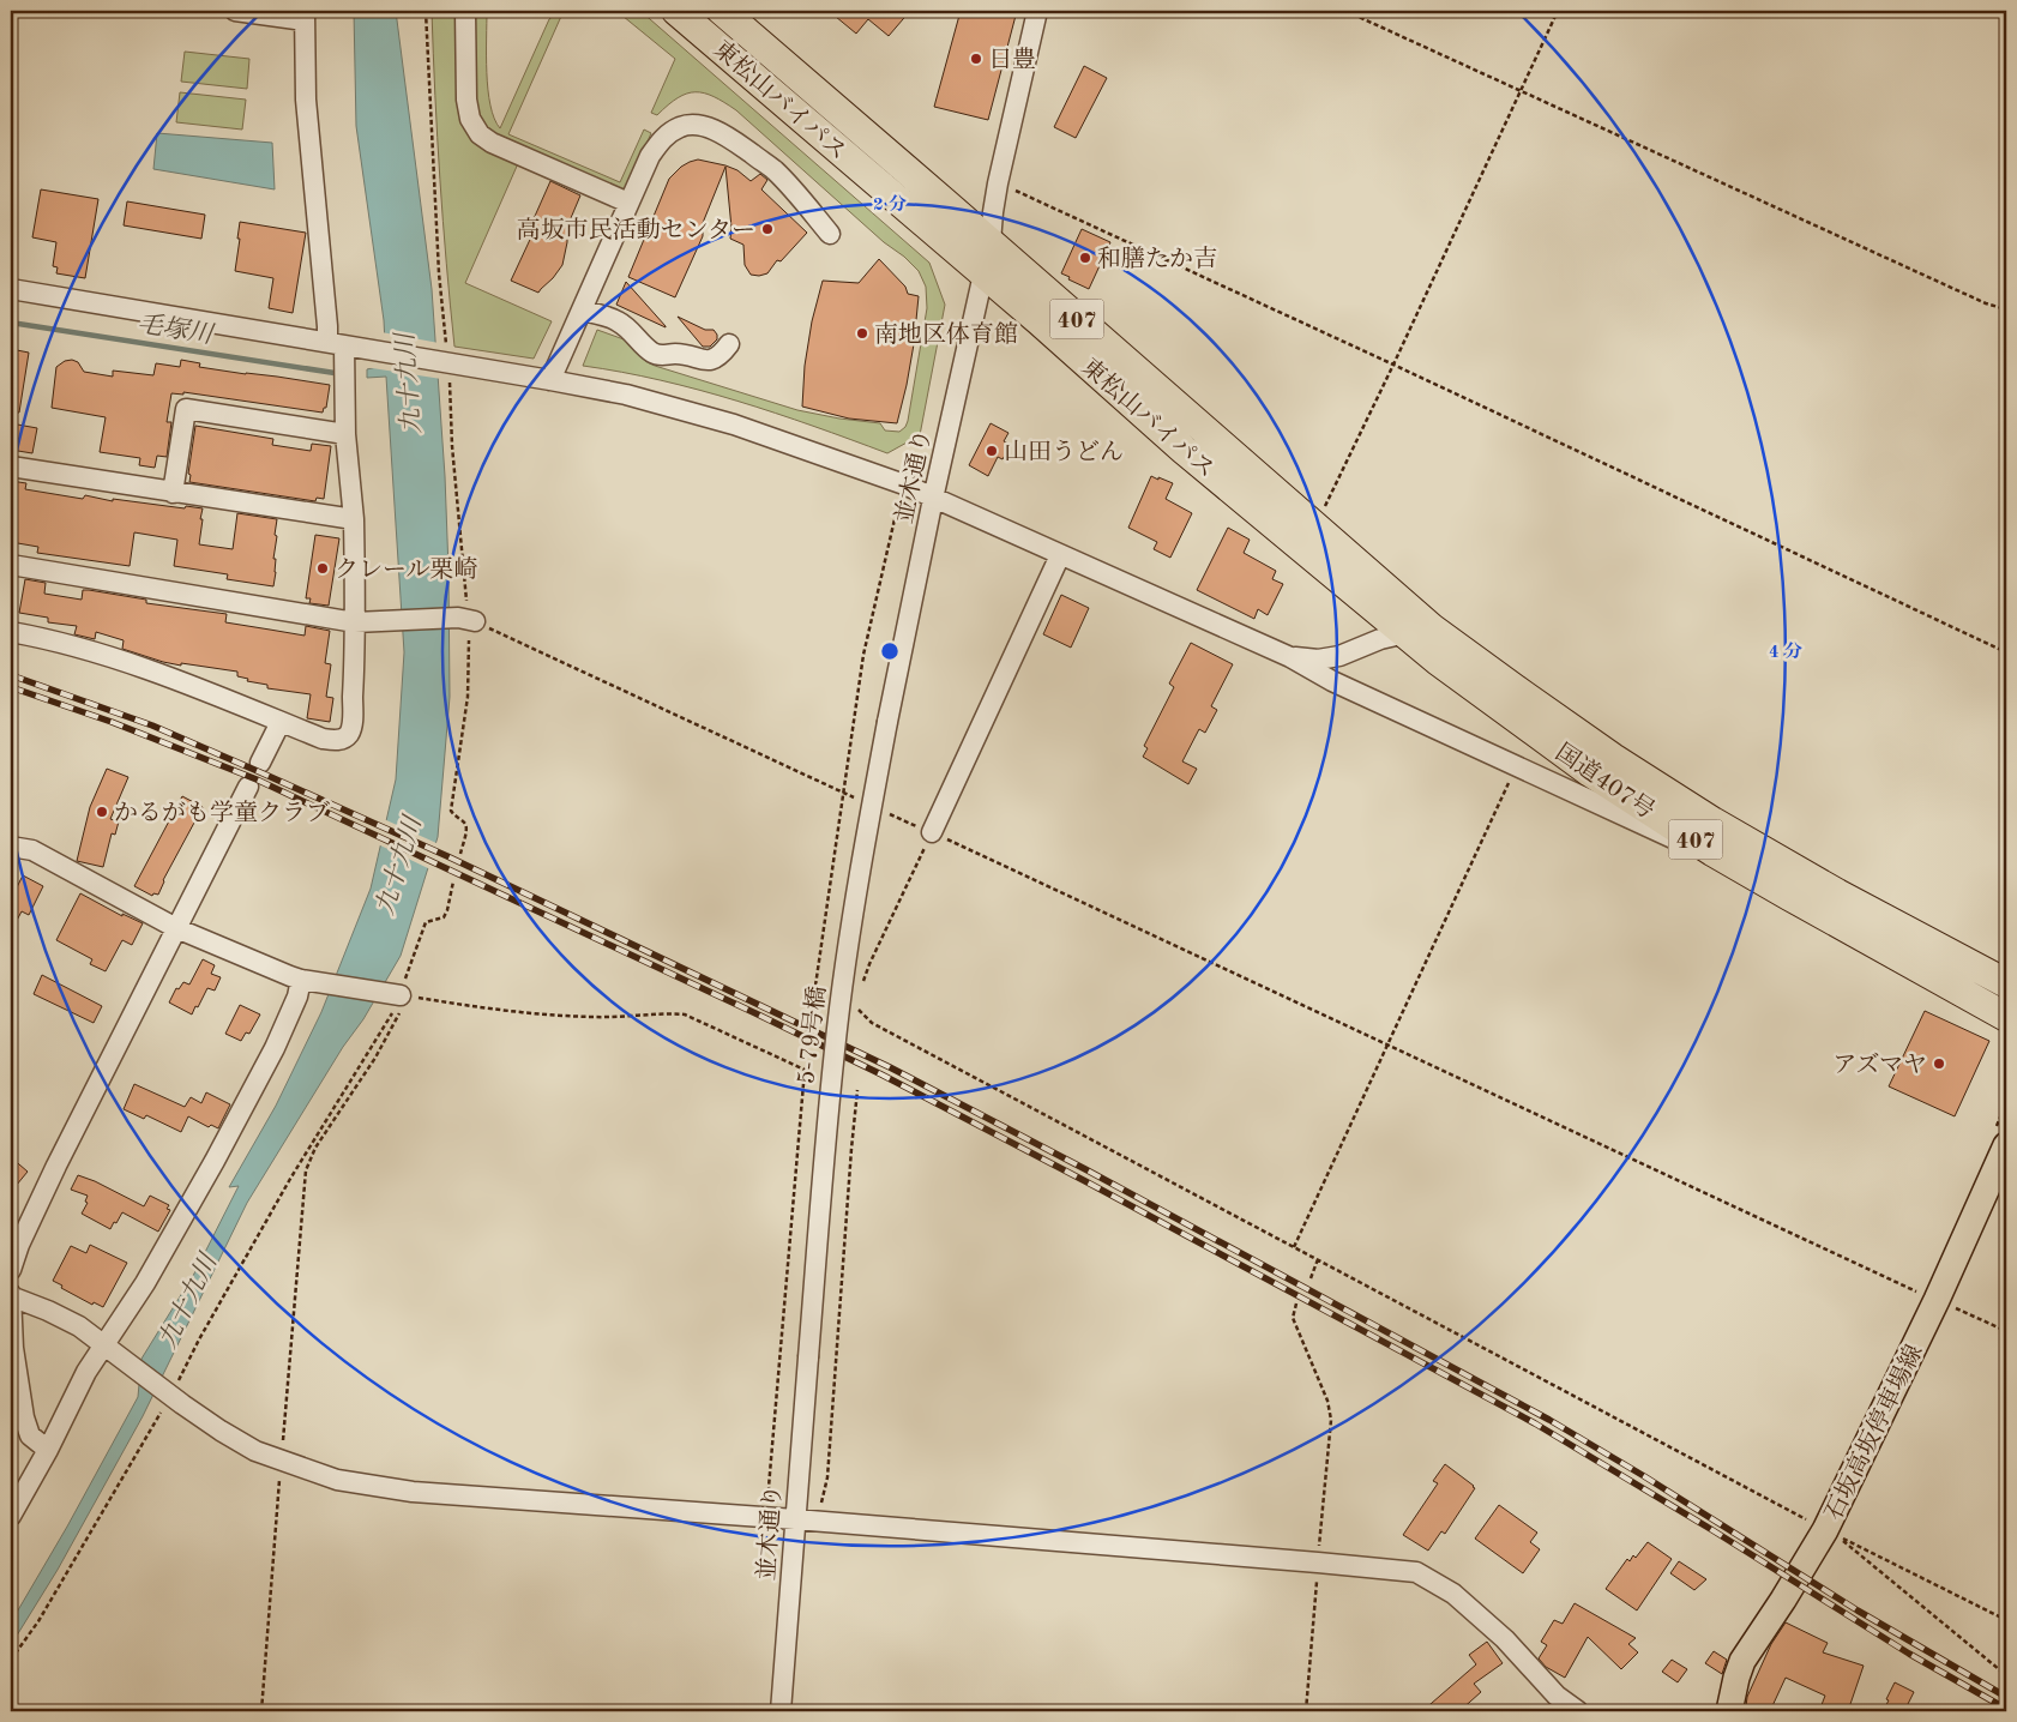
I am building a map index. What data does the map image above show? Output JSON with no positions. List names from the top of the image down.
{
  "streets": {
    "highway": ["東松山バイパス", "407", "国道407号"],
    "main road": ["石坂高坂停車場線"],
    "street": ["並木通り", "5-79号橋"]
  },
  "crossings": [
    ["東松山バイパス", "並木通り"],
    ["東松山バイパス", "国道407号"],
    ["並木通り", "5-79号橋"]
  ],
  "water": ["毛塚川", "九十九川"],
  "places": [
    "日豊",
    "高坂市民活動センター",
    "和膳たか吉",
    "南地区体育館",
    "山田うどん",
    "クレール栗崎",
    "かるがも学童クラブ",
    "アズマヤ"
  ],
  "rings": ["2 分", "4 分"]
}
